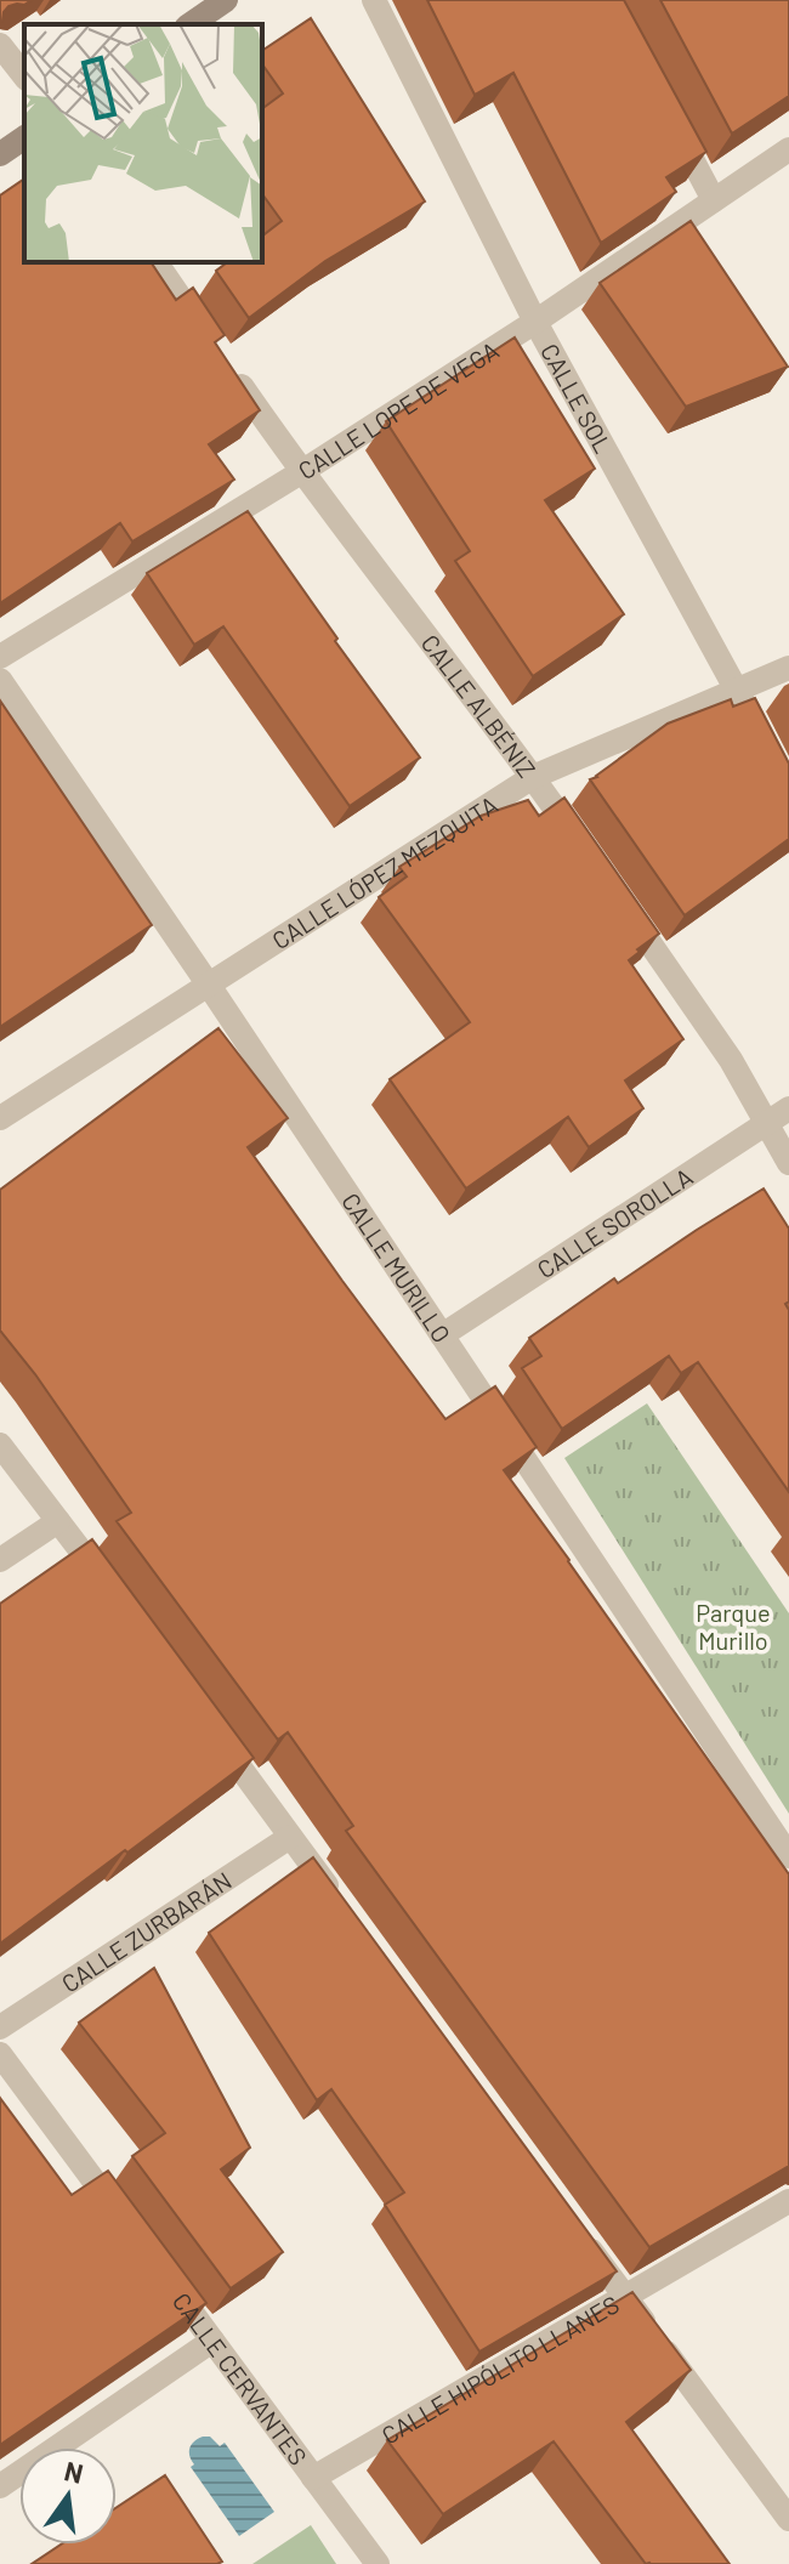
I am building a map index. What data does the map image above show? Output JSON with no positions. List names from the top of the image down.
{
  "streets": {
    "street": [
      "CALLE SOL",
      "CALLE LOPE DE VEGA",
      "CALLE ALBÉNIZ",
      "CALLE LÓPEZ MEZQUITA",
      "CALLE SOROLLA",
      "CALLE MURILLO",
      "CALLE ZURBARÁN",
      "CALLE HIPÓLITO LLANES",
      "CALLE CERVANTES"
    ]
  },
  "crossings": [
    ["CALLE SOL", "CALLE LOPE DE VEGA"],
    ["CALLE SOL", "CALLE LÓPEZ MEZQUITA"],
    ["CALLE LOPE DE VEGA", "CALLE ALBÉNIZ"],
    ["CALLE ALBÉNIZ", "CALLE LÓPEZ MEZQUITA"],
    ["CALLE LÓPEZ MEZQUITA", "CALLE MURILLO"],
    ["CALLE SOROLLA", "CALLE MURILLO"],
    ["CALLE HIPÓLITO LLANES", "CALLE CERVANTES"]
  ],
  "parks": ["Parque Murillo"],
  "north": "top"
}
